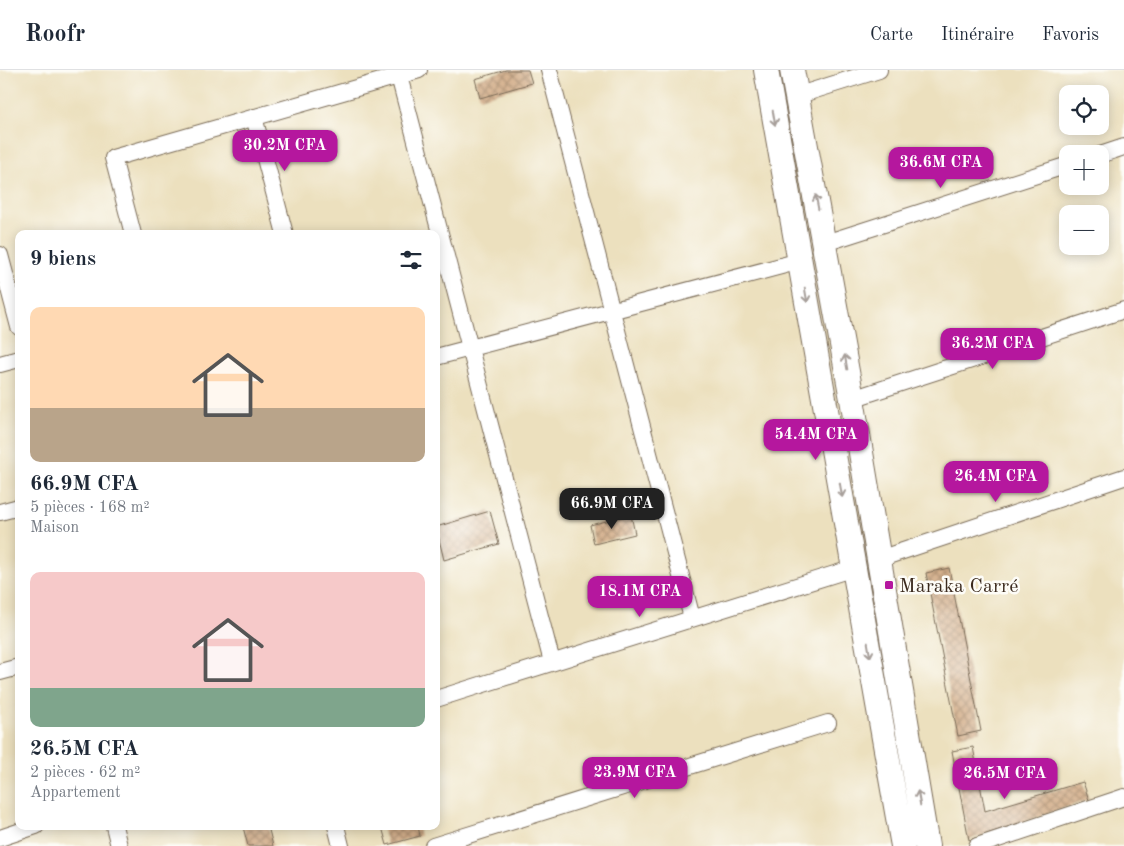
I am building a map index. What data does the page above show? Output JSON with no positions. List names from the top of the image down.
{
  "places": {
    "transit": ["Maraka Carré"]
  },
  "page": {
    "header": "Roofr",
    "nav": ["Carte", "Itinéraire", "Favoris"],
    "map_buttons": ["+", "−"],
    "price": [
      "30.2M CFA",
      "36.6M CFA",
      "36.2M CFA",
      "54.4M CFA",
      "26.4M CFA",
      "66.9M CFA",
      "18.1M CFA",
      "23.9M CFA",
      "26.5M CFA"
    ],
    "heading": "9 biens",
    "list": [
      {
        "name": "66.9M CFA",
        "note": "5 pièces · 168 m² · Maison"
      },
      {
        "name": "26.5M CFA",
        "note": "2 pièces · 62 m² · Appartement"
      }
    ]
  }
}
